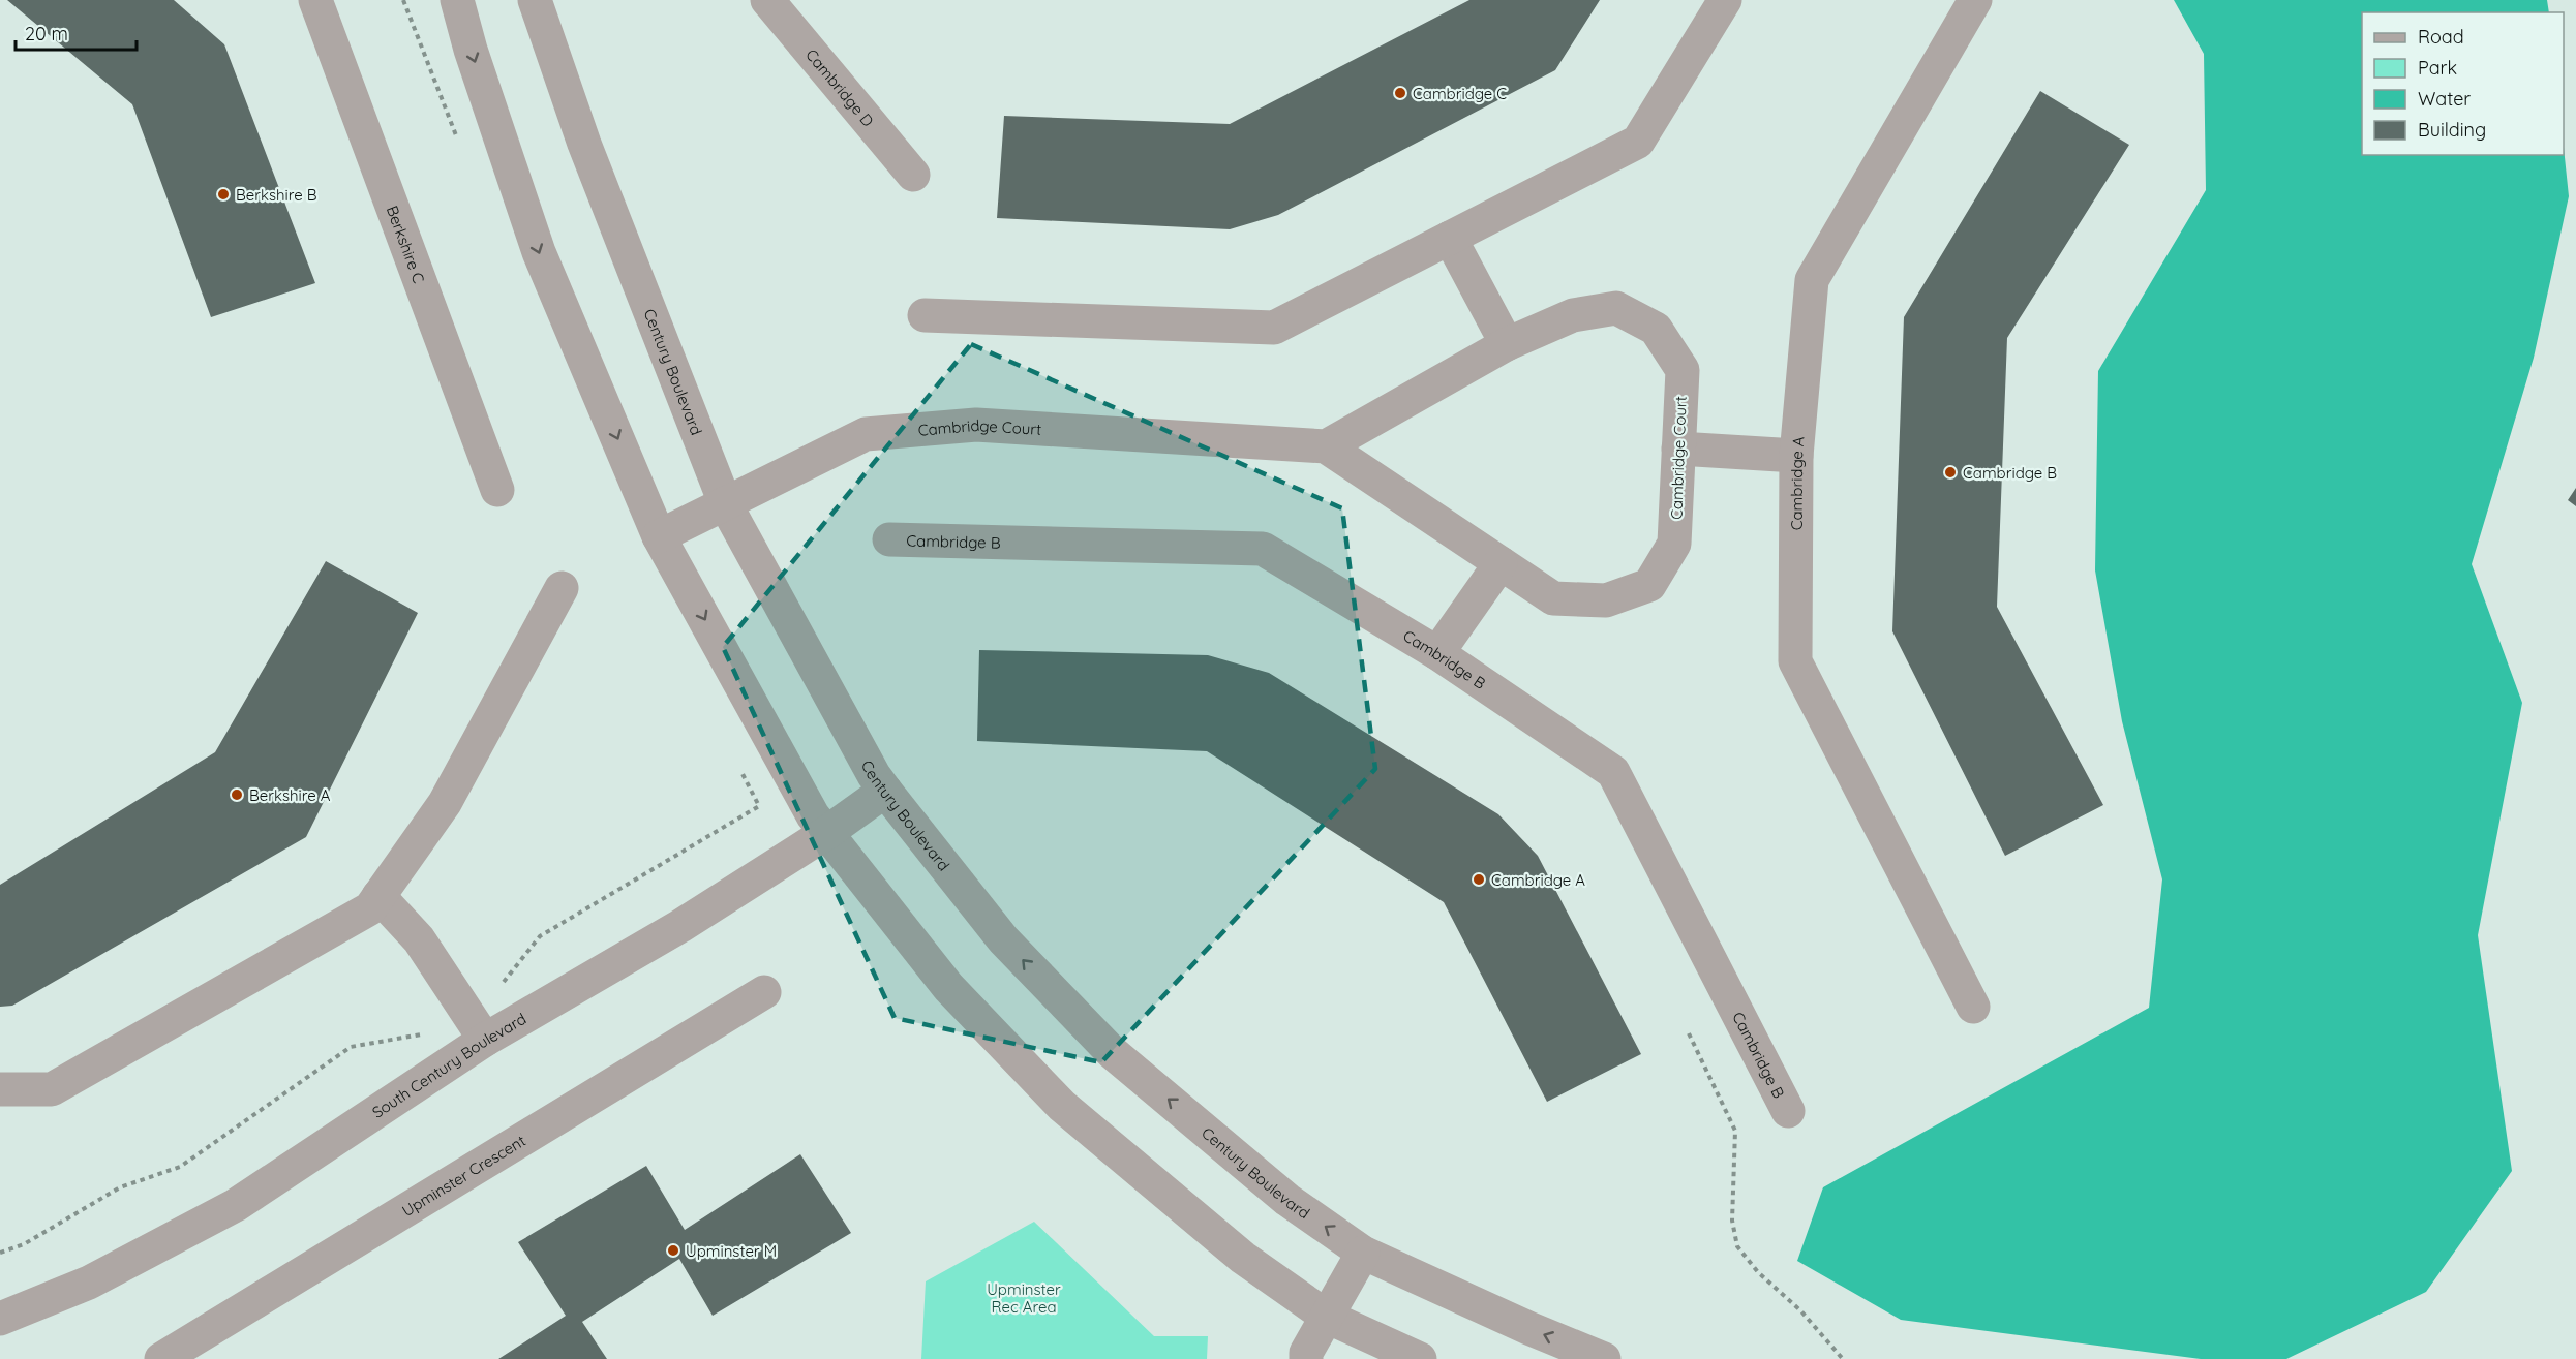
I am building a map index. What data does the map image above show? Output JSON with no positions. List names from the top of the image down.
{
  "streets": {
    "street": [
      "Cambridge D",
      "Berkshire C",
      "Century Boulevard",
      "Cambridge Court",
      "Cambridge A",
      "Cambridge B",
      "South Century Boulevard",
      "Upminster Crescent"
    ]
  },
  "crossings": [
    ["Century Boulevard", "Cambridge Court"],
    ["Century Boulevard", "South Century Boulevard"]
  ],
  "parks": ["Upminster Rec Area"],
  "places": [
    "Cambridge C",
    "Berkshire B",
    "Cambridge B",
    "Berkshire A",
    "Cambridge A",
    "Upminster M"
  ],
  "legend": [
    "Road",
    "Park",
    "Water",
    "Building"
  ],
  "scale_bar": "20 m"
}
